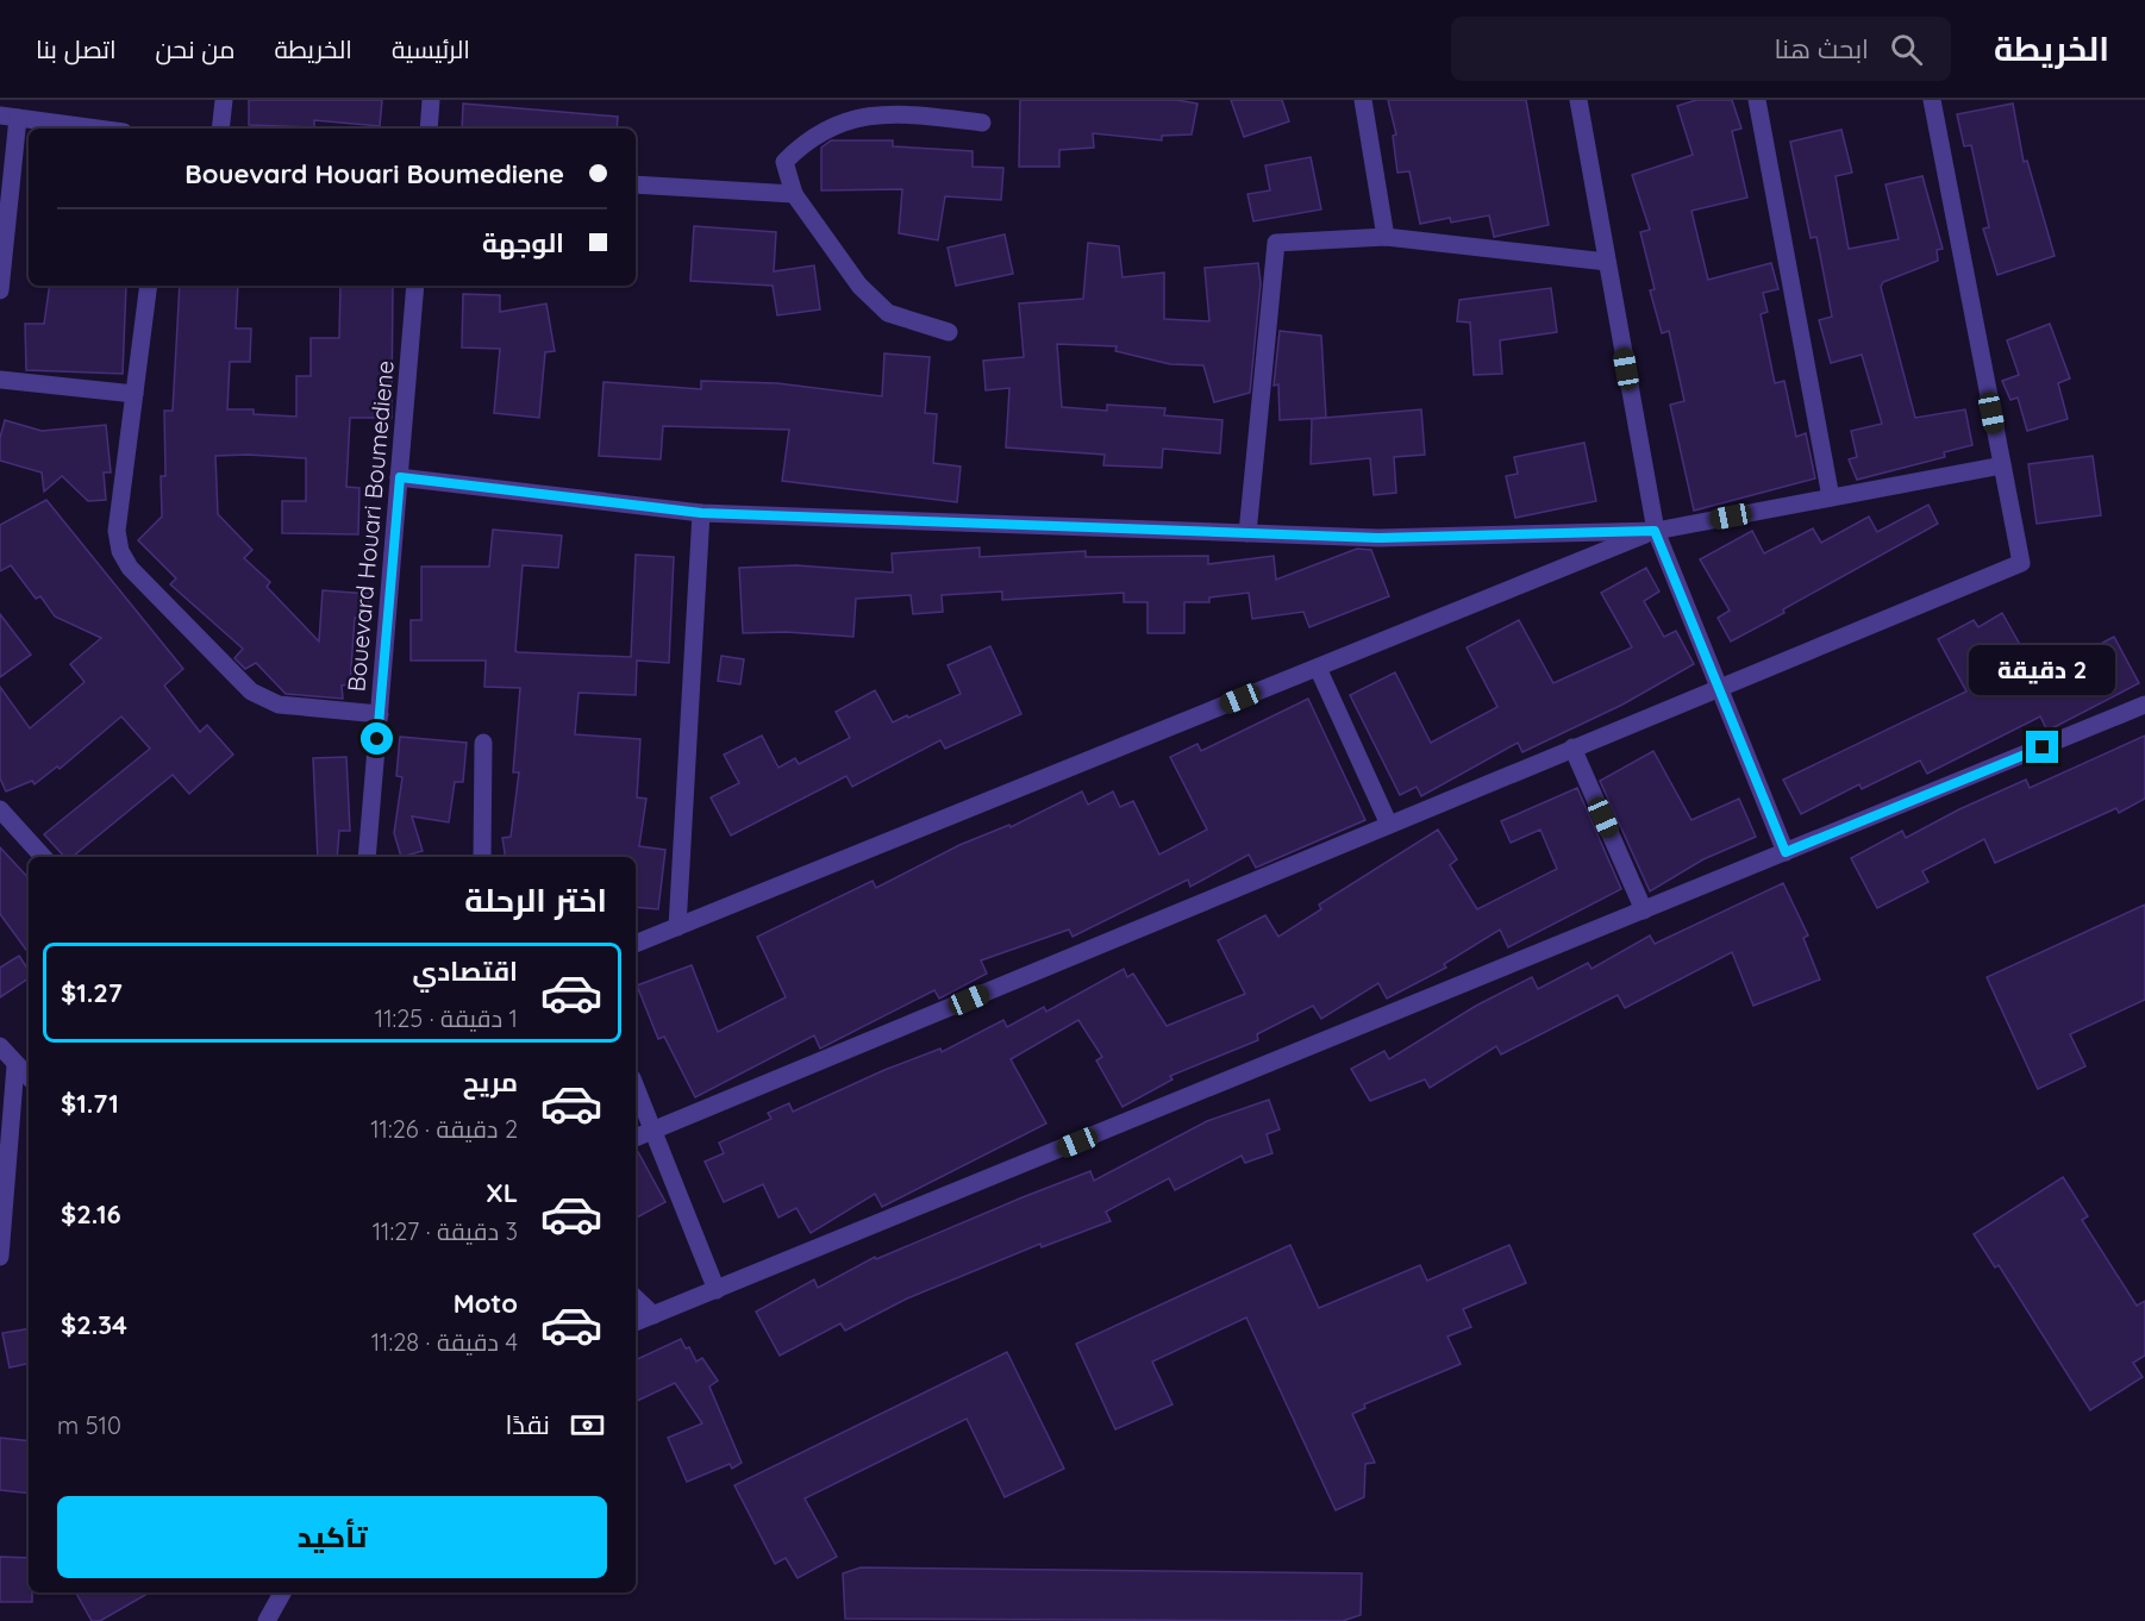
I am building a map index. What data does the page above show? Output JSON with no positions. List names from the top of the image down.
{
  "streets": {
    "street": ["Bouevard Houari Boumediene"]
  },
  "page": {
    "header": "الخريطة",
    "search": "ابحث هنا",
    "nav": [
      "الرئيسية",
      "الخريطة",
      "من نحن",
      "اتصل بنا"
    ],
    "banner": ["Bouevard Houari Boumediene", "الوجهة"],
    "bubble": "2 دقيقة",
    "heading": "اختر الرحلة",
    "list": [
      {
        "name": "اقتصادي",
        "note": "1 دقيقة · 11:25",
        "value": "$1.27"
      },
      {
        "name": "مريح",
        "note": "2 دقيقة · 11:26",
        "value": "$1.71"
      },
      {
        "name": "XL",
        "note": "3 دقيقة · 11:27",
        "value": "$2.16"
      },
      {
        "name": "Moto",
        "note": "4 دقيقة · 11:28",
        "value": "$2.34"
      }
    ],
    "pay": ["نقدًا", "510 m"],
    "buttons": "تأكيد"
  }
}
